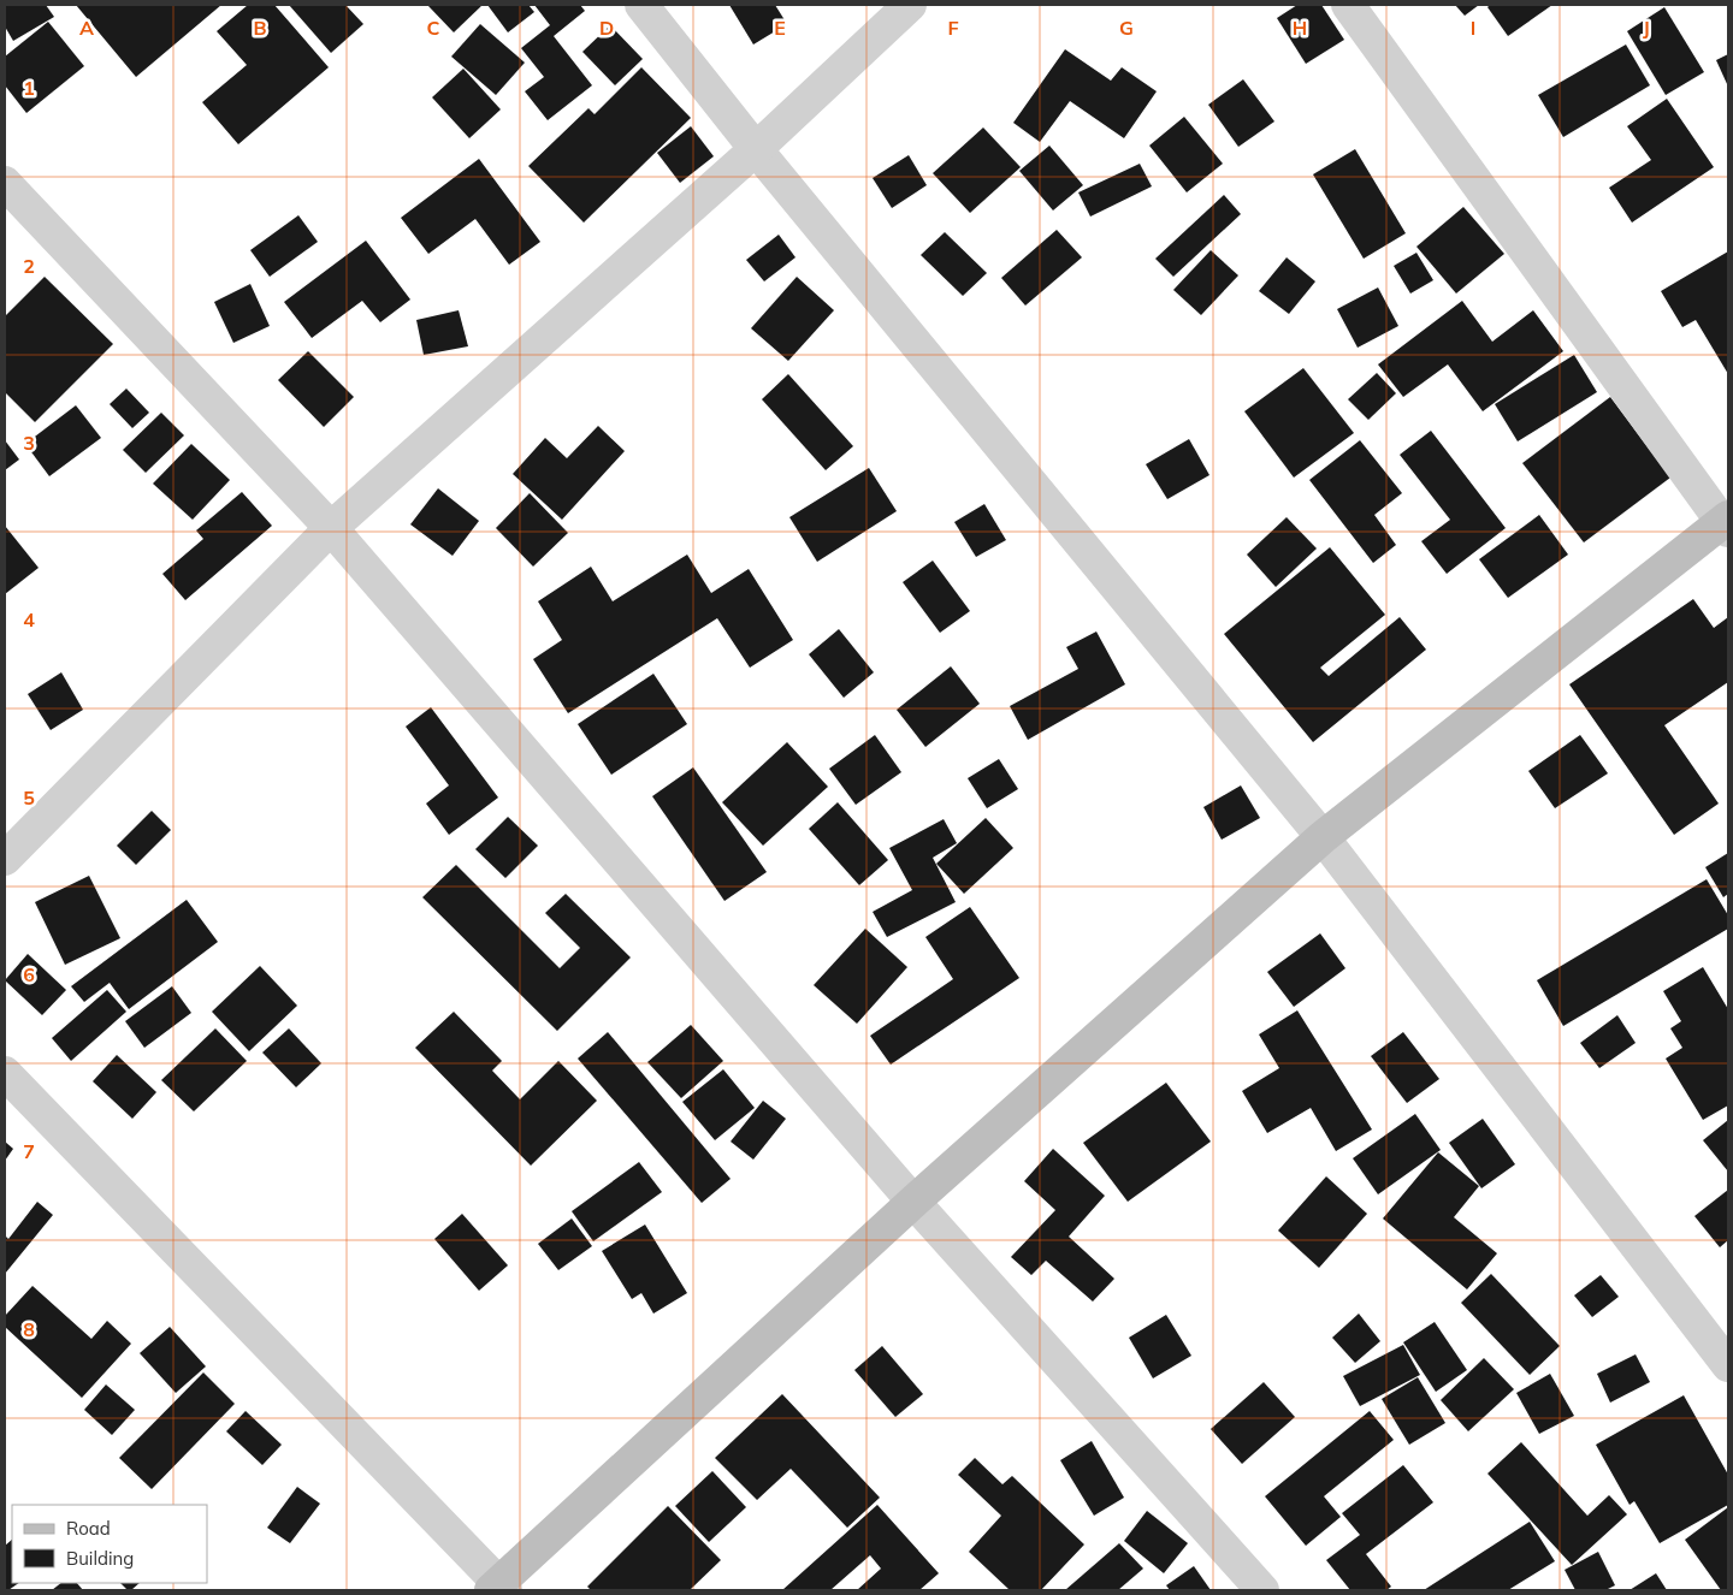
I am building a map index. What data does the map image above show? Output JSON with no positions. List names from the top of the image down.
{
  "legend": ["Road", "Building"],
  "grid": {
    "columns": [
      "A",
      "B",
      "C",
      "D",
      "E",
      "F",
      "G",
      "H",
      "I",
      "J"
    ],
    "rows": [
      "1",
      "2",
      "3",
      "4",
      "5",
      "6",
      "7",
      "8"
    ]
  }
}
